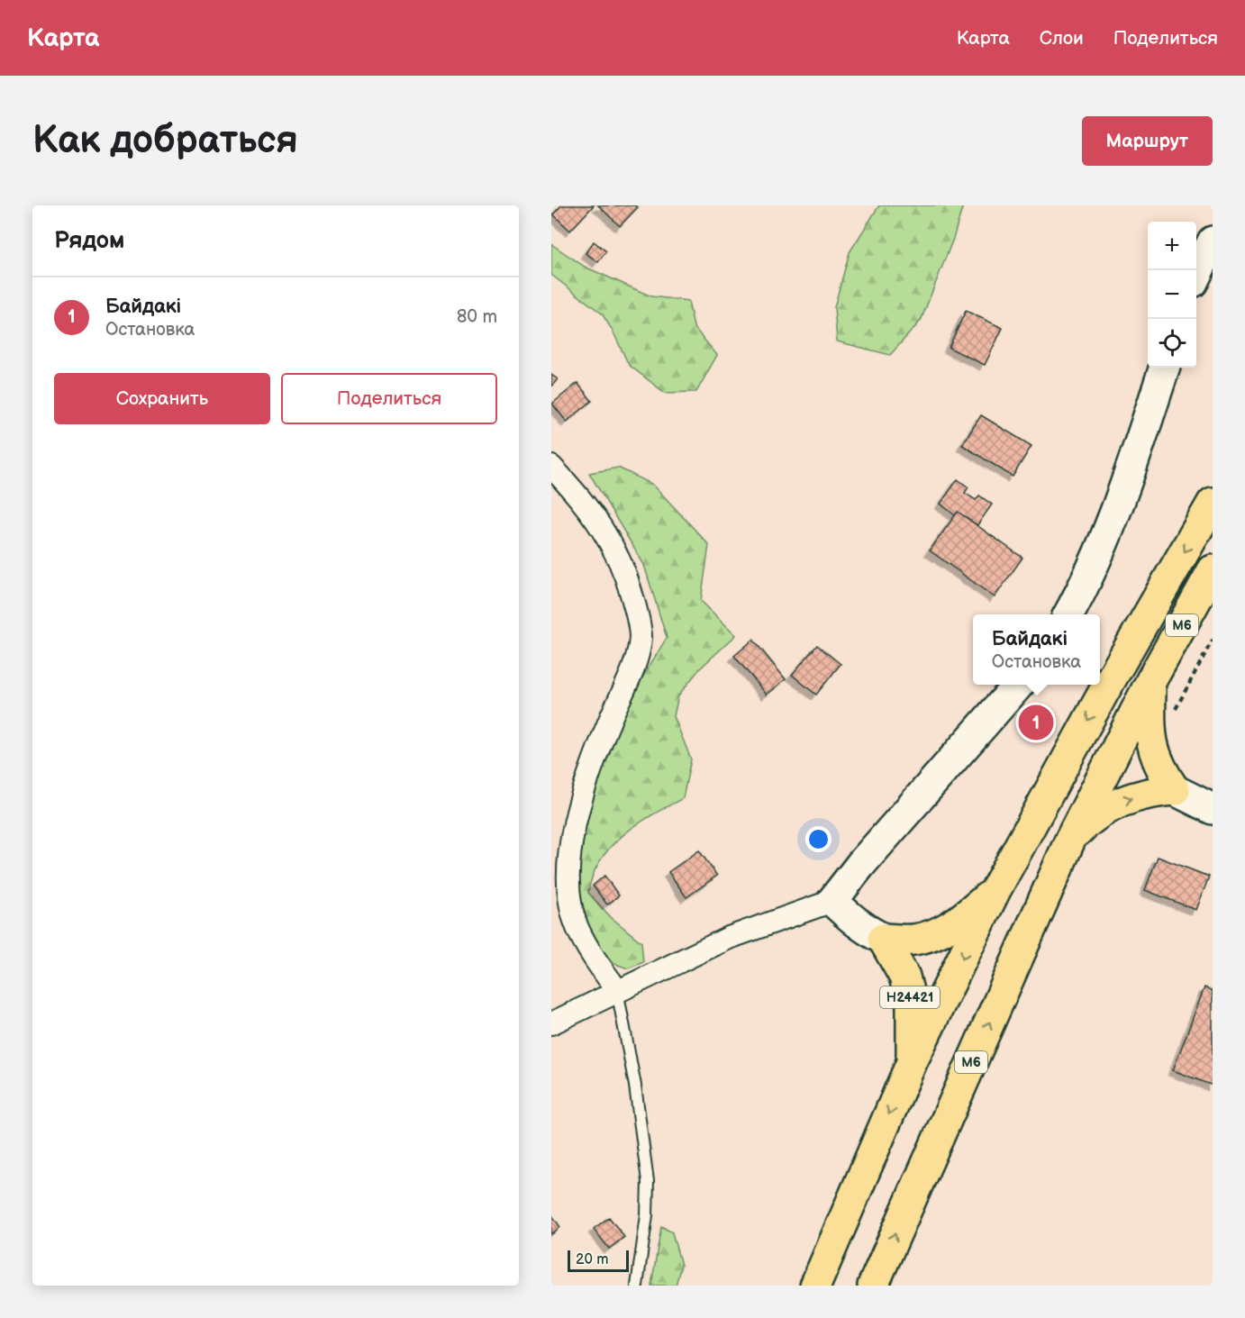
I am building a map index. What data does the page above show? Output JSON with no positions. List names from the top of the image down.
{
  "streets": {
    "highway": ["М6", "Н24421"]
  },
  "crossings": [
    ["М6", "Н24421"]
  ],
  "scale_bar": "20 m",
  "page": {
    "header": "Карта",
    "nav": ["Карта", "Слои", "Поделиться"],
    "buttons": [
      "Маршрут",
      ["Сохранить", "Поделиться"]
    ],
    "title": "Как добраться",
    "heading": "Рядом",
    "map_buttons": ["+", "−"],
    "list": [
      {
        "mark": "1",
        "name": "Байдакі",
        "note": "Остановка",
        "value": "80 m"
      }
    ],
    "popup": ["Байдакі", "Остановка"],
    "pins": "1",
    "scale": "20 m"
  }
}
